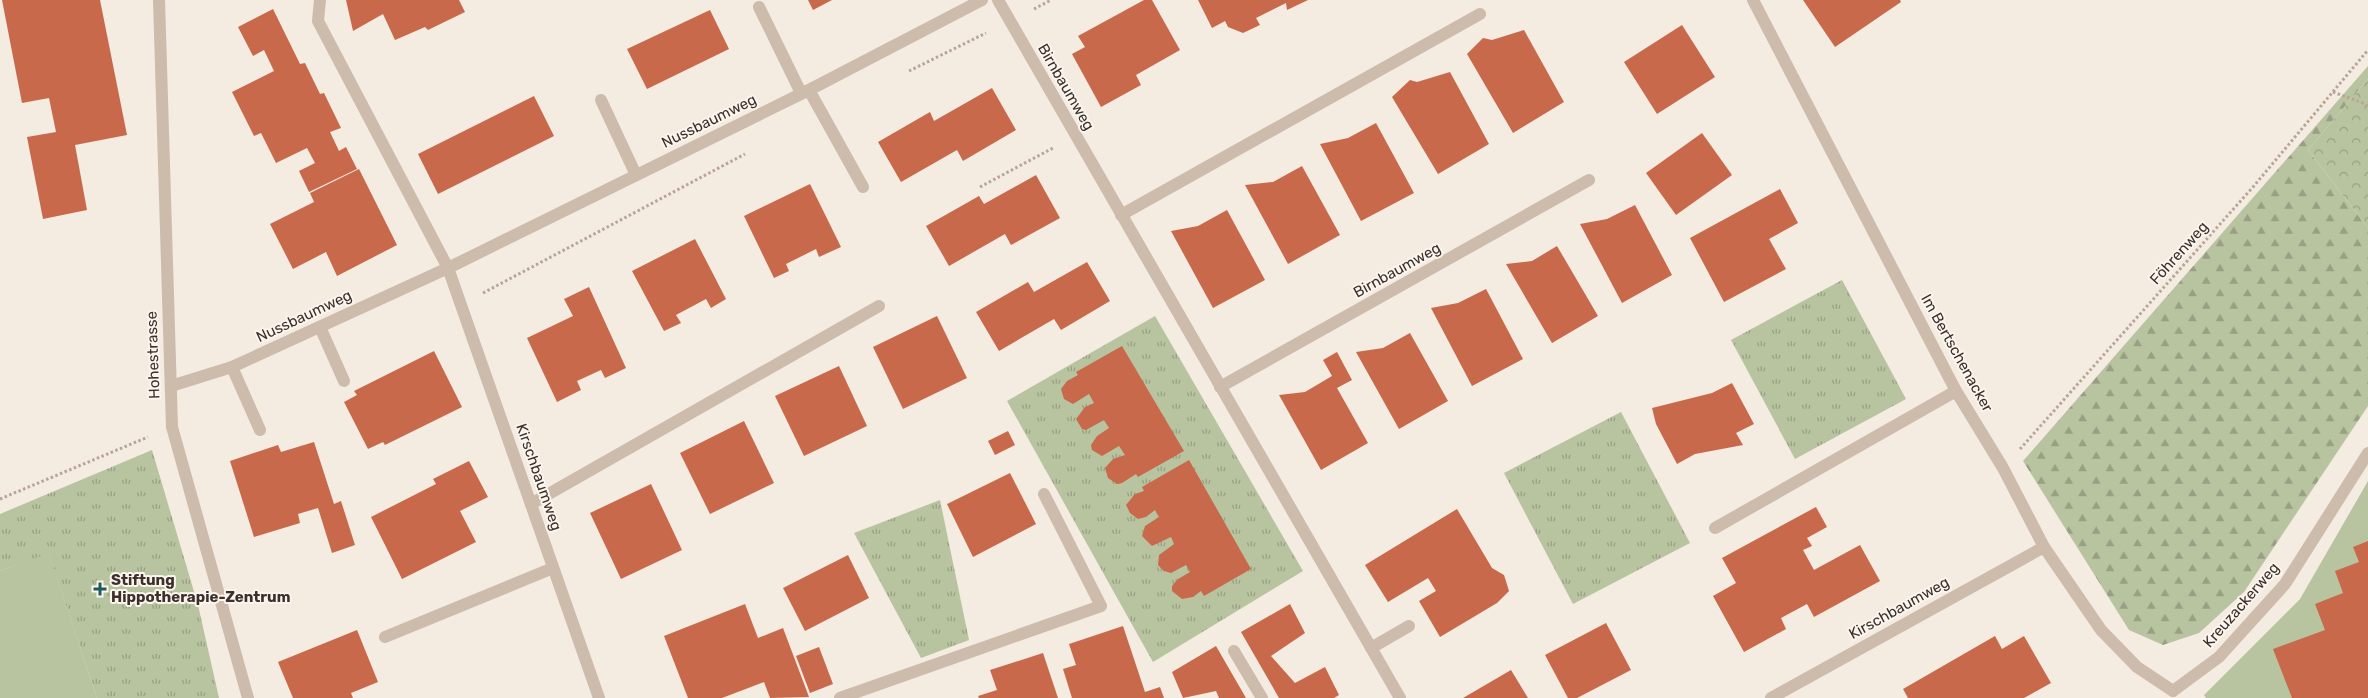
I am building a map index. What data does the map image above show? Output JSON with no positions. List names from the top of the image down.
{
  "streets": {
    "street": [
      "Birnbaumweg",
      "Nussbaumweg",
      "Im Bertschenacker",
      "Hohestrasse",
      "Kirschbaumweg",
      "Kreuzackerweg"
    ],
    "path": ["Föhrenweg"]
  },
  "crossings": [
    ["Nussbaumweg", "Hohestrasse"],
    ["Nussbaumweg", "Kirschbaumweg"],
    ["Föhrenweg", "Im Bertschenacker"],
    ["Im Bertschenacker", "Kirschbaumweg"],
    ["Im Bertschenacker", "Kreuzackerweg"]
  ],
  "places": {
    "health": ["Stiftung Hippotherapie-Zentrum"]
  }
}
